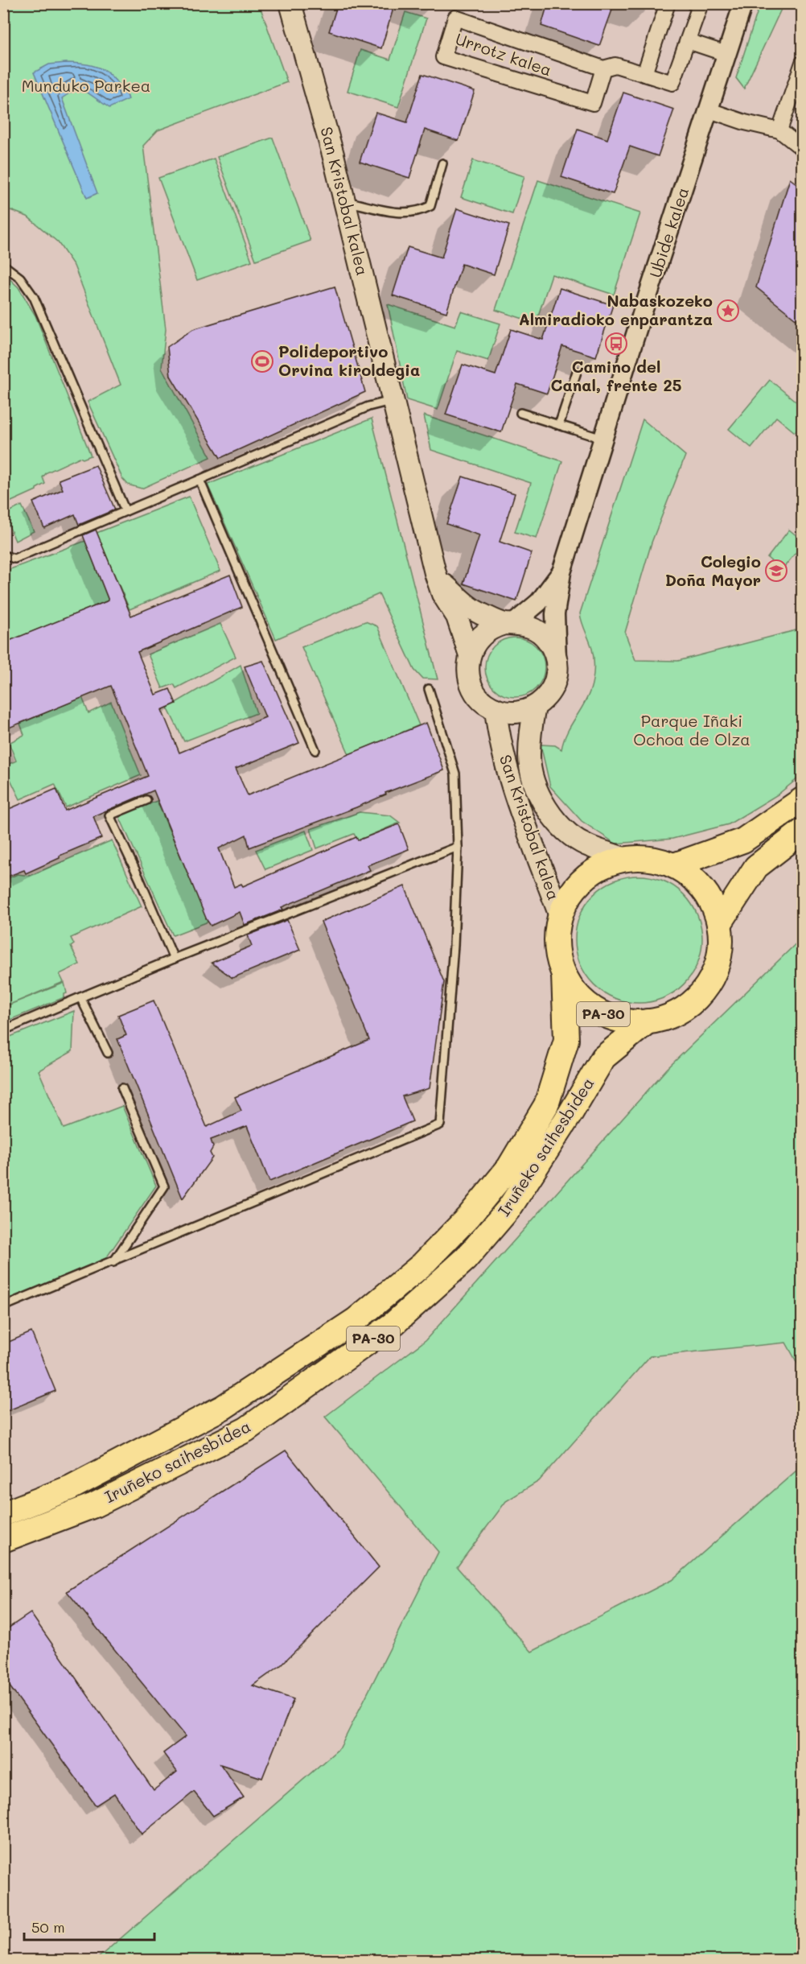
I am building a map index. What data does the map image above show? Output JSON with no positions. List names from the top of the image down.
{
  "streets": {
    "highway": ["PA-30", "Iruñeko saihesbidea"],
    "main road": ["San Kristobal kalea"],
    "street": ["Urrotz kalea", "Ubide kalea"]
  },
  "crossings": [
    ["San Kristobal kalea", "Ubide kalea"],
    ["San Kristobal kalea", "PA-30"],
    ["San Kristobal kalea", "Iruñeko saihesbidea"],
    ["PA-30", "Iruñeko saihesbidea"]
  ],
  "parks": ["Munduko Parkea", "Parque Iñaki Ochoa de Olza"],
  "places": {
    "place": ["Nabaskozeko Almiradioko enparantza"],
    "bus stop": ["Camino del Canal, frente 25"],
    "sports": ["Polideportivo Orvina kiroldegia"],
    "school or university": ["Colegio Doña Mayor"]
  },
  "scale_bar": "50 m"
}
